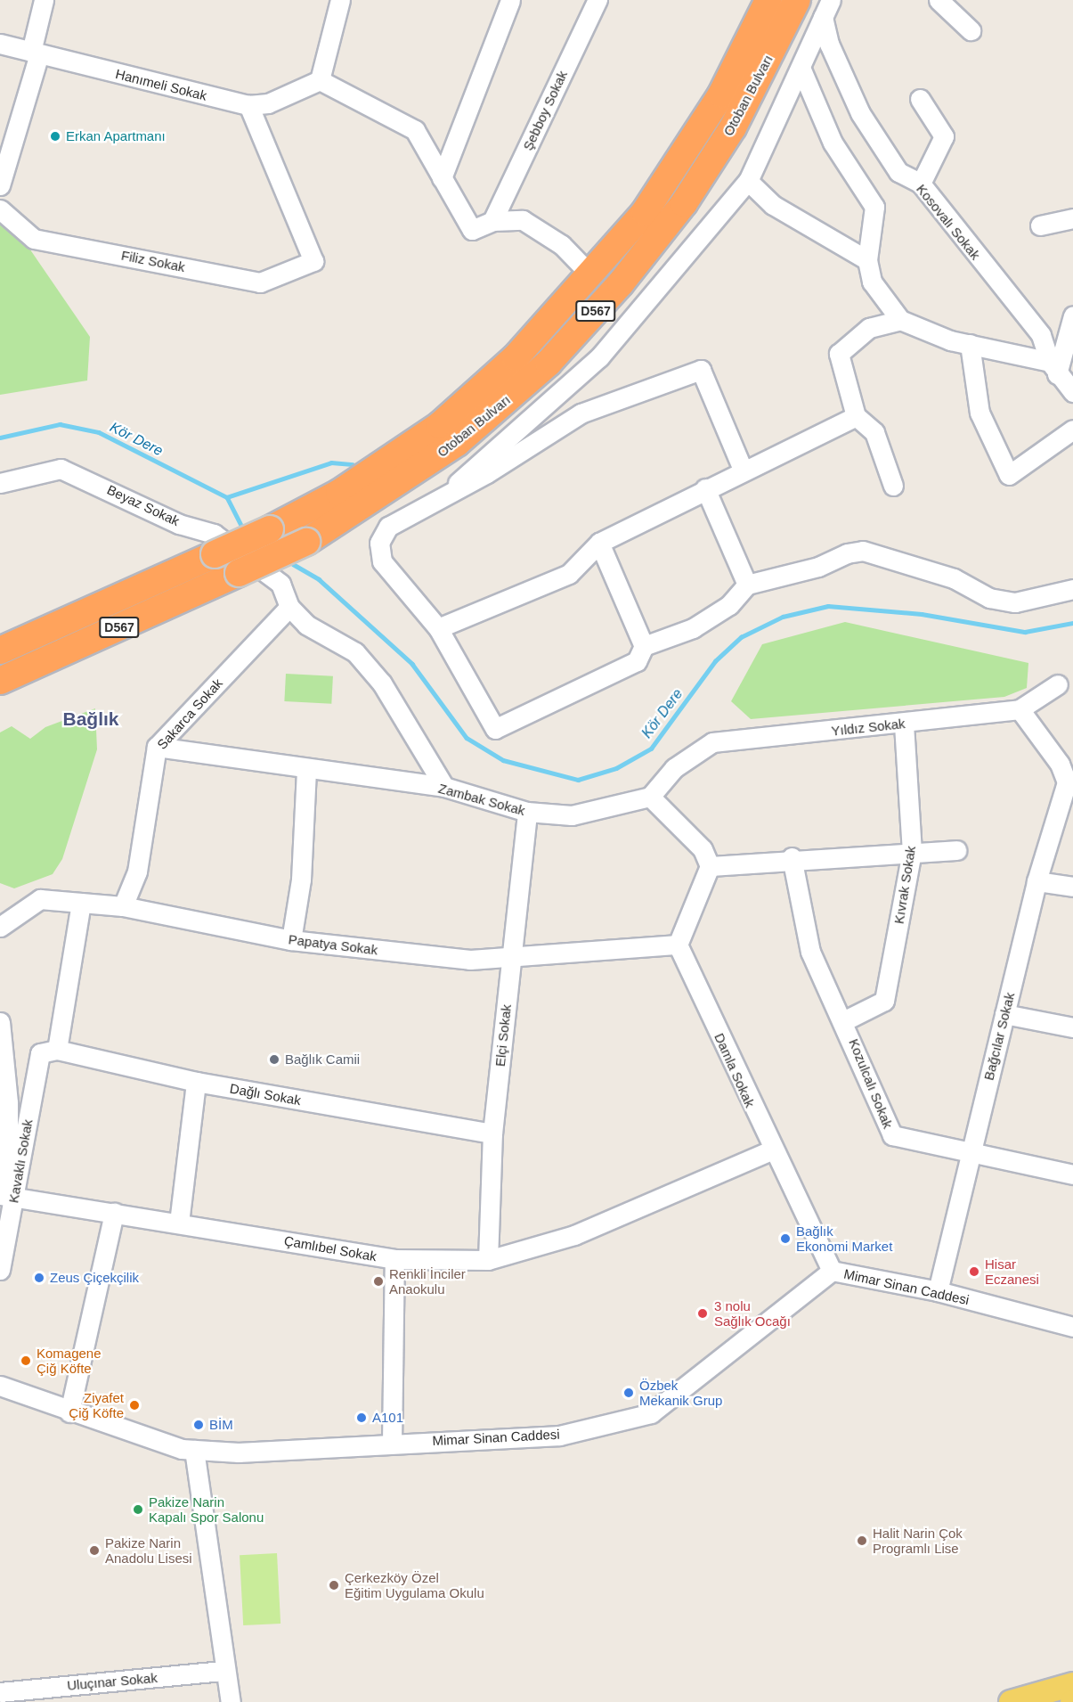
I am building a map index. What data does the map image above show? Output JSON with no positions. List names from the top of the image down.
{
  "streets": {
    "highway": ["Otoban Bulvarı", "D567"],
    "street": [
      "Hanımeli Sokak",
      "Şebboy Sokak",
      "Kosovalı Sokak",
      "Filiz Sokak",
      "Beyaz Sokak",
      "Sakarca Sokak",
      "Yıldız Sokak",
      "Zambak Sokak",
      "Kıvrak Sokak",
      "Papatya Sokak",
      "Elçi Sokak",
      "Bağcılar Sokak",
      "Damla Sokak",
      "Kozulcalı Sokak",
      "Dağlı Sokak",
      "Kavaklı Sokak",
      "Çamlıbel Sokak",
      "Mimar Sinan Caddesi",
      "Uluçınar Sokak"
    ]
  },
  "crossings": [
    ["Hanımeli Sokak", "Filiz Sokak"],
    ["Beyaz Sokak", "Sakarca Sokak"],
    ["Sakarca Sokak", "Zambak Sokak"],
    ["Sakarca Sokak", "Papatya Sokak"],
    ["Yıldız Sokak", "Zambak Sokak"],
    ["Yıldız Sokak", "Kıvrak Sokak"],
    ["Zambak Sokak", "Elçi Sokak"],
    ["Kıvrak Sokak", "Kozulcalı Sokak"],
    ["Papatya Sokak", "Elçi Sokak"],
    ["Papatya Sokak", "Damla Sokak"],
    ["Papatya Sokak", "Kavaklı Sokak"],
    ["Elçi Sokak", "Dağlı Sokak"],
    ["Elçi Sokak", "Çamlıbel Sokak"],
    ["Bağcılar Sokak", "Kozulcalı Sokak"],
    ["Bağcılar Sokak", "Mimar Sinan Caddesi"],
    ["Damla Sokak", "Çamlıbel Sokak"],
    ["Damla Sokak", "Mimar Sinan Caddesi"],
    ["Dağlı Sokak", "Kavaklı Sokak"],
    ["Kavaklı Sokak", "Çamlıbel Sokak"]
  ],
  "districts": ["Bağlık"],
  "water": ["Kör Dere"],
  "places": [
    "Erkan Apartmanı",
    "Bağlık Camii",
    "Bağlık Ekonomi Market",
    "Hisar Eczanesi",
    "Zeus Çiçekçilik",
    "Renkli İnciler Anaokulu",
    "3 nolu Sağlık Ocağı",
    "Komagene Çiğ Köfte",
    "Özbek Mekanik Grup",
    "Ziyafet Çiğ Köfte",
    "A101",
    "BİM",
    "Pakize Narin Kapalı Spor Salonu",
    "Halit Narin Çok Programlı Lise",
    "Pakize Narin Anadolu Lisesi",
    "Çerkezköy Özel Eğitim Uygulama Okulu"
  ]
}
